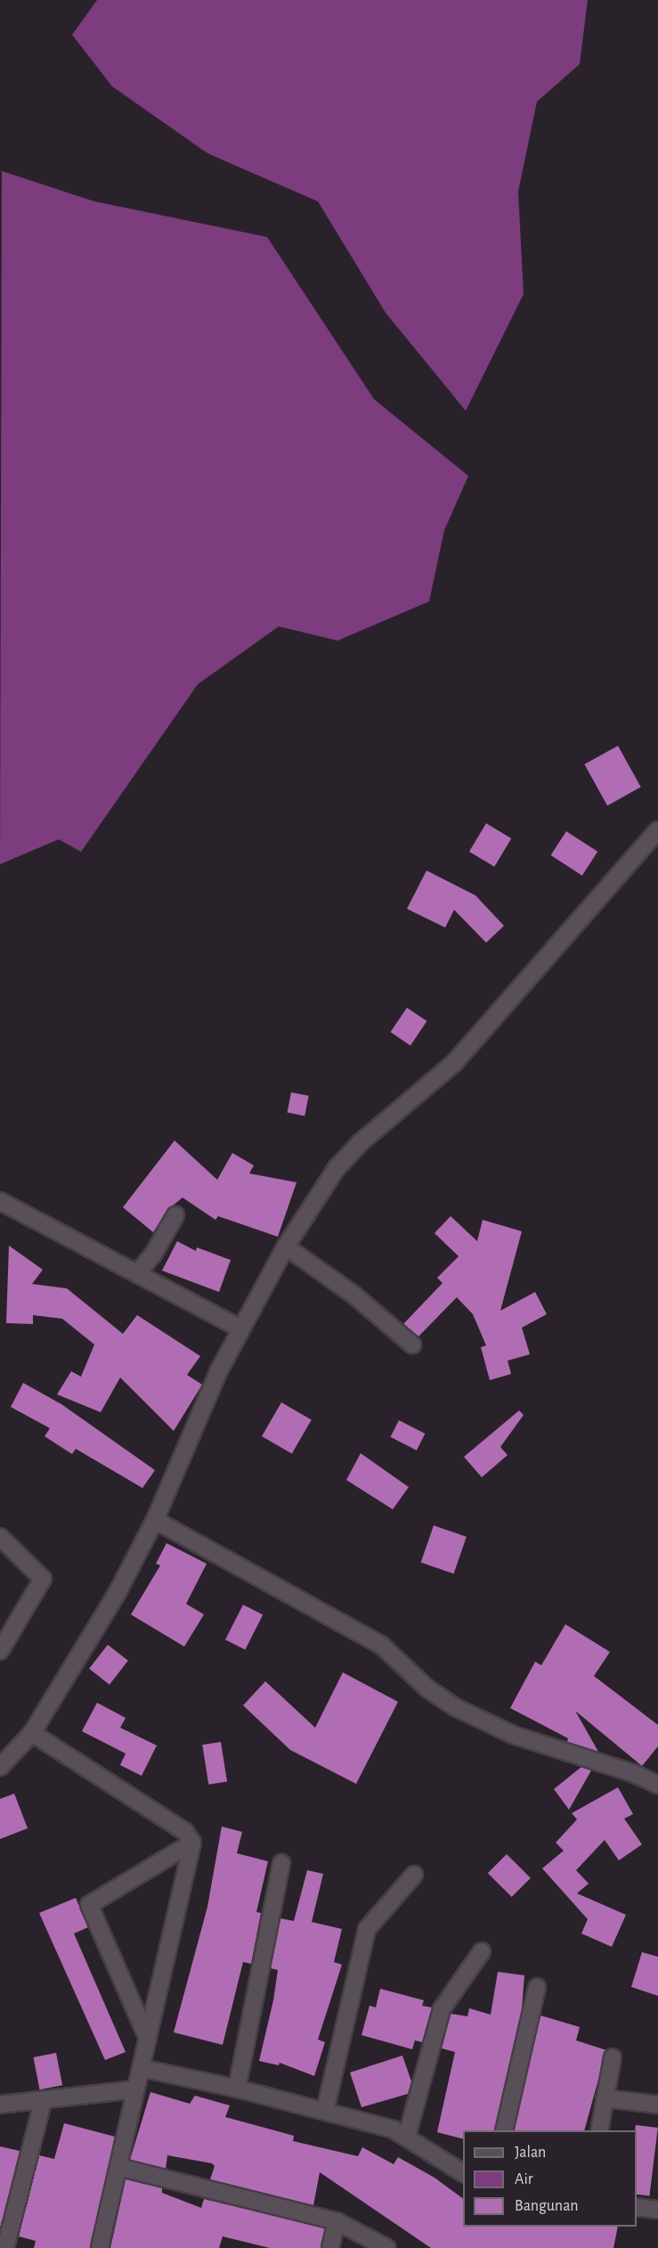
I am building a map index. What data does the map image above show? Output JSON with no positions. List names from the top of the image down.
{
  "legend": ["Jalan", "Air", "Bangunan"]
}
